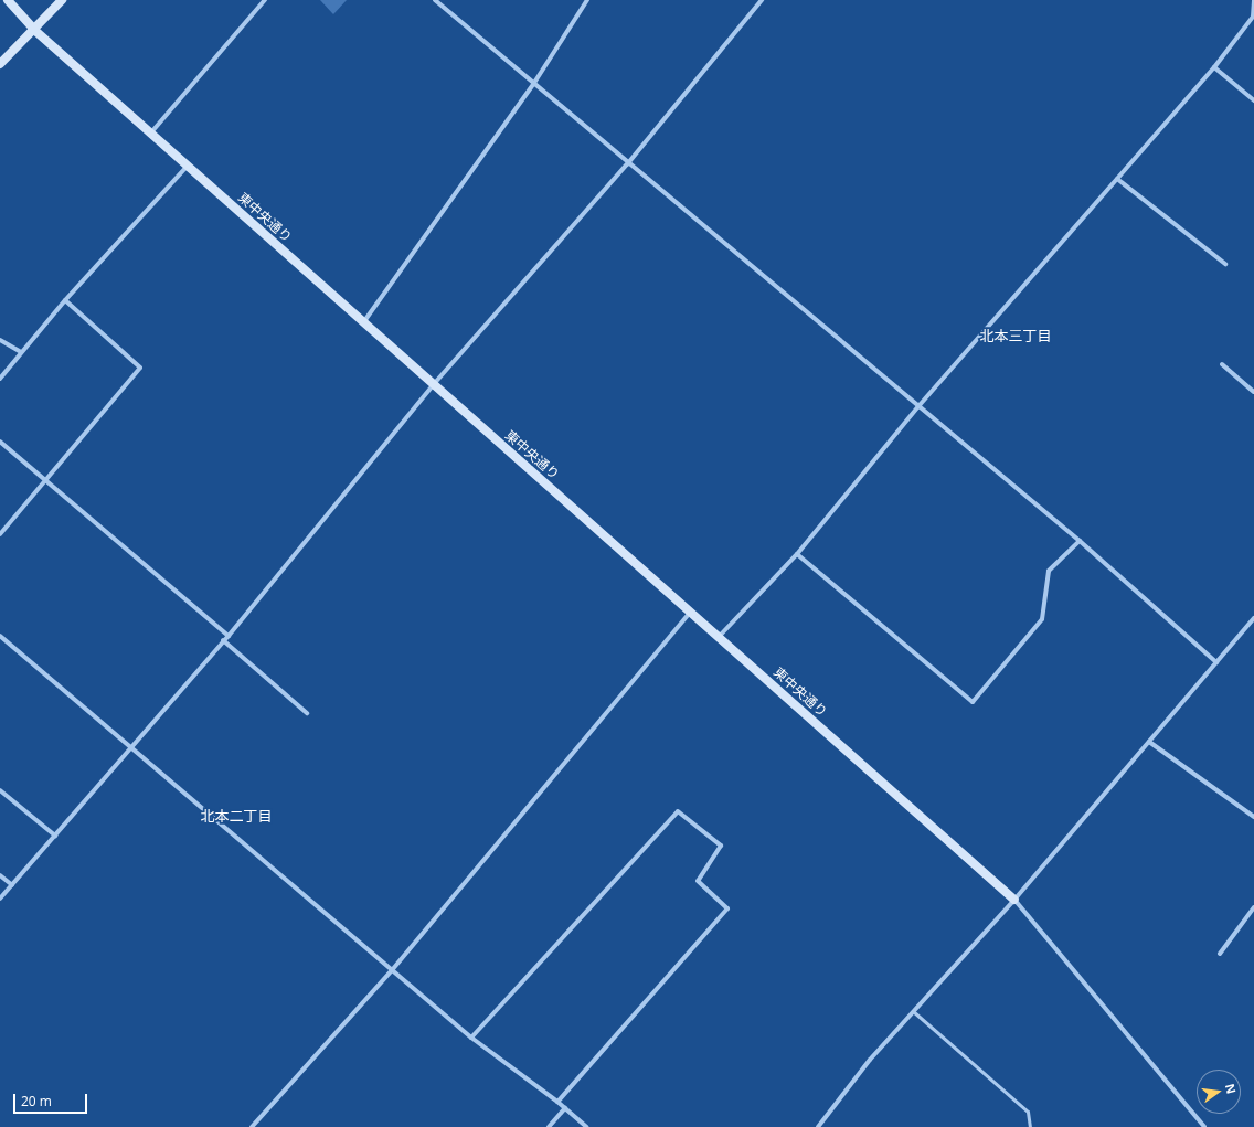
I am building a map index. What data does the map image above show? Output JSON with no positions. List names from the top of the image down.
{
  "streets": {
    "street": ["東中央通り"]
  },
  "districts": ["北本三丁目", "北本二丁目"],
  "scale_bar": "20 m",
  "north": "right"
}
